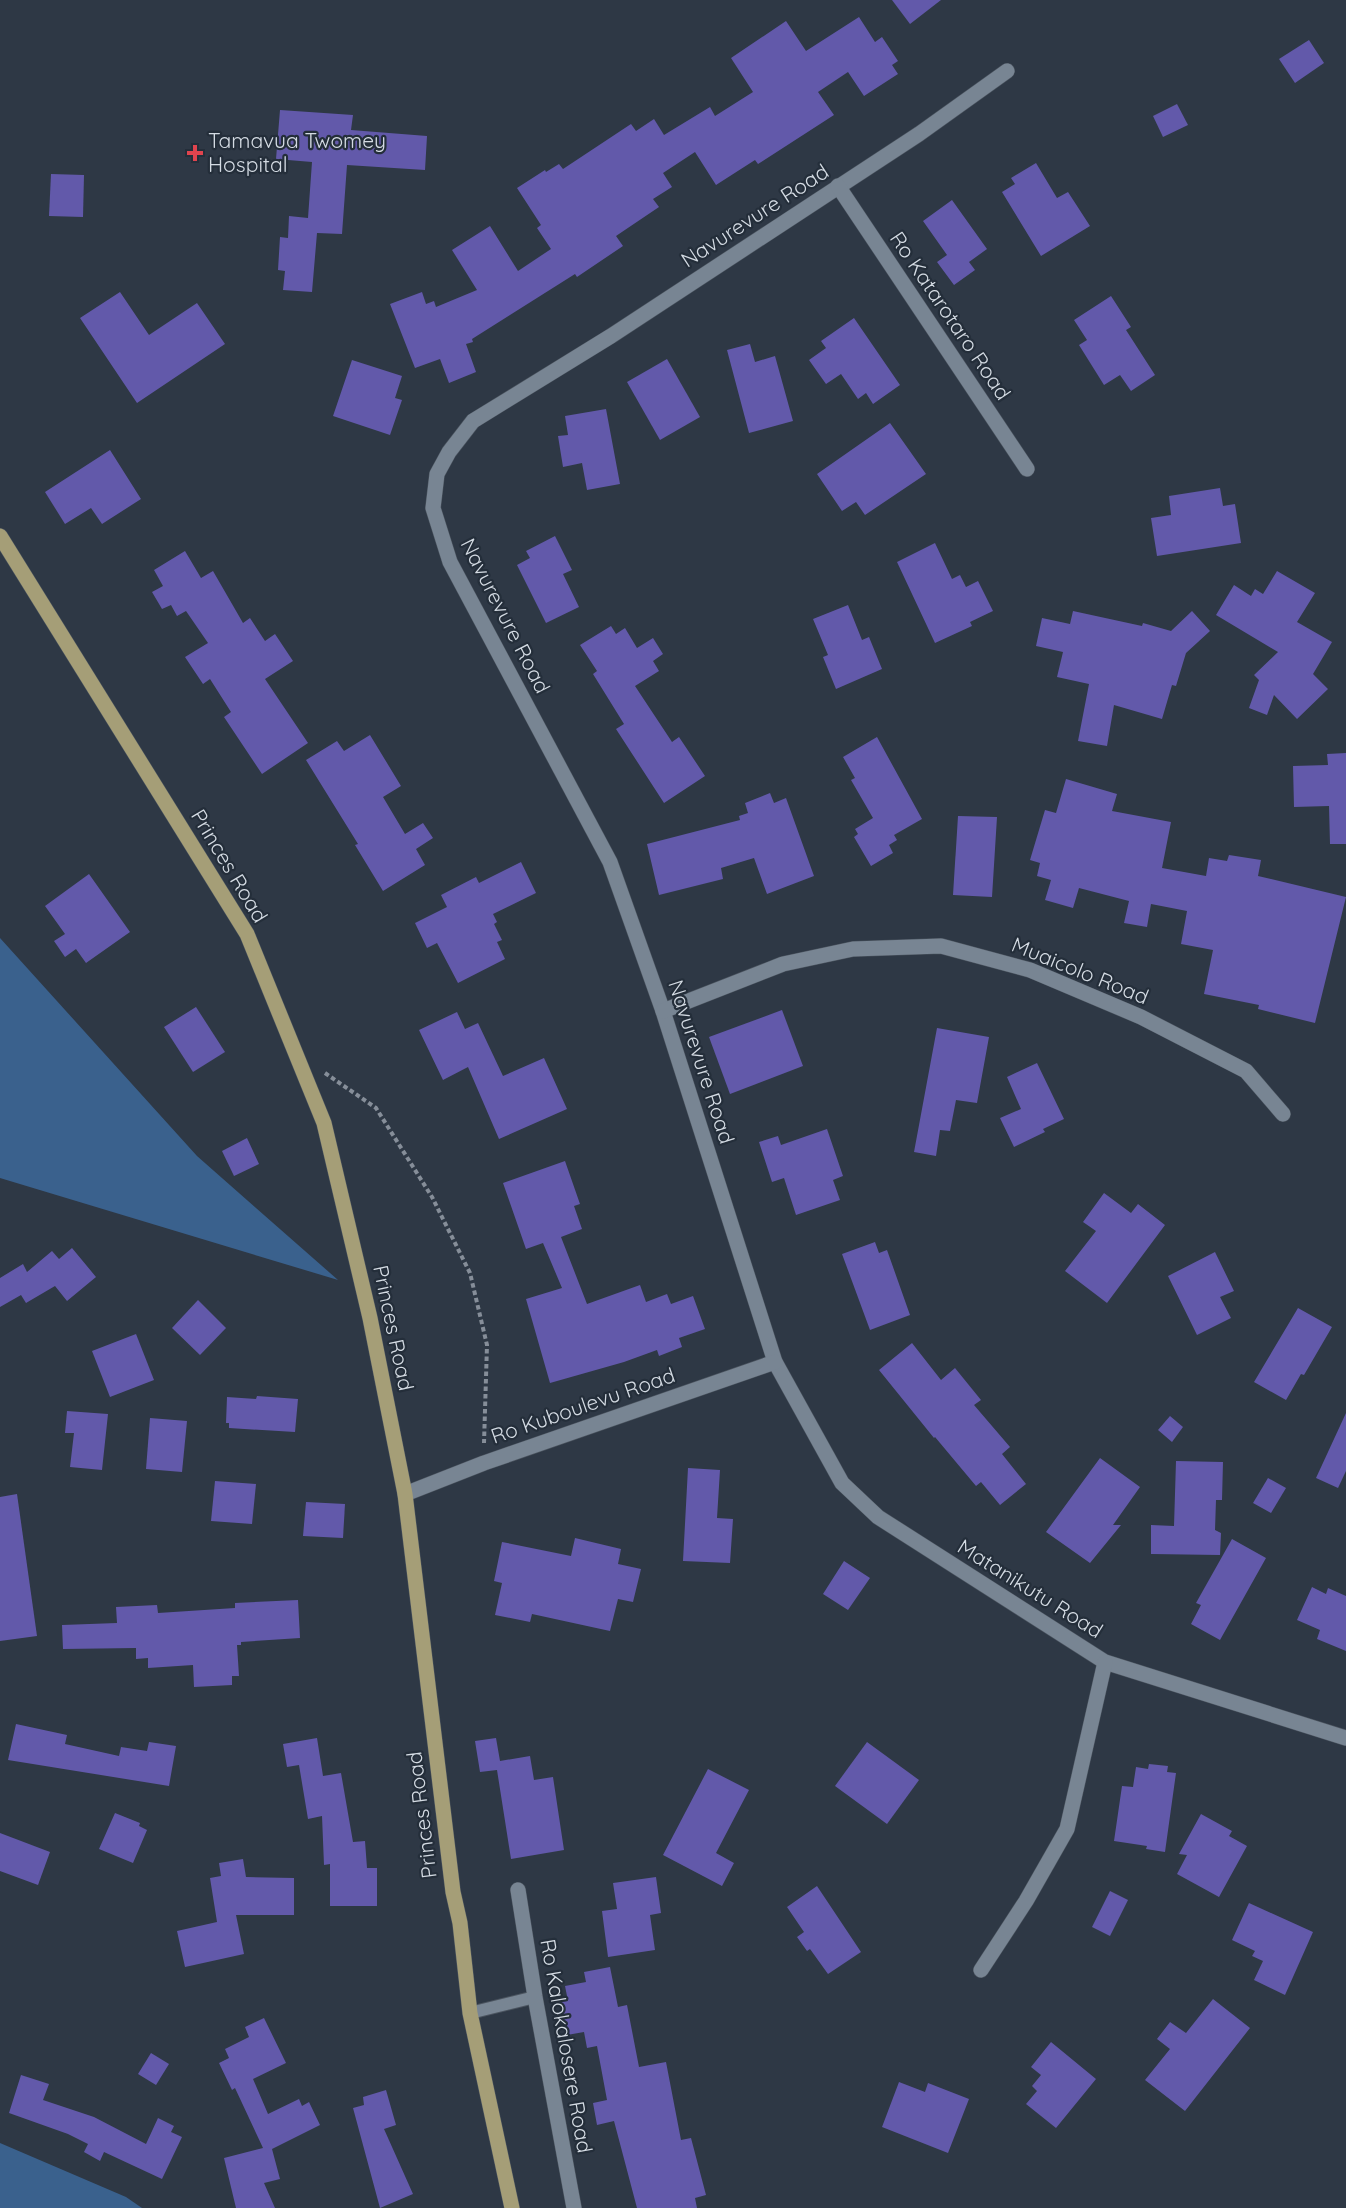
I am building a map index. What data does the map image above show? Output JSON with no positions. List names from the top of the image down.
{
  "streets": {
    "main road": ["Princes Road"],
    "street": [
      "Navurevure Road",
      "Ro Katarotaro Road",
      "Muaicolo Road",
      "Ro Kuboulevu Road",
      "Matanikutu Road",
      "Ro Kalokalosere Road"
    ]
  },
  "crossings": [
    ["Navurevure Road", "Ro Katarotaro Road"],
    ["Navurevure Road", "Muaicolo Road"],
    ["Navurevure Road", "Ro Kuboulevu Road"],
    ["Navurevure Road", "Matanikutu Road"],
    ["Princes Road", "Ro Kuboulevu Road"],
    ["Ro Kuboulevu Road", "Matanikutu Road"]
  ],
  "places": {
    "health": ["Tamavua Twomey Hospital"]
  }
}
